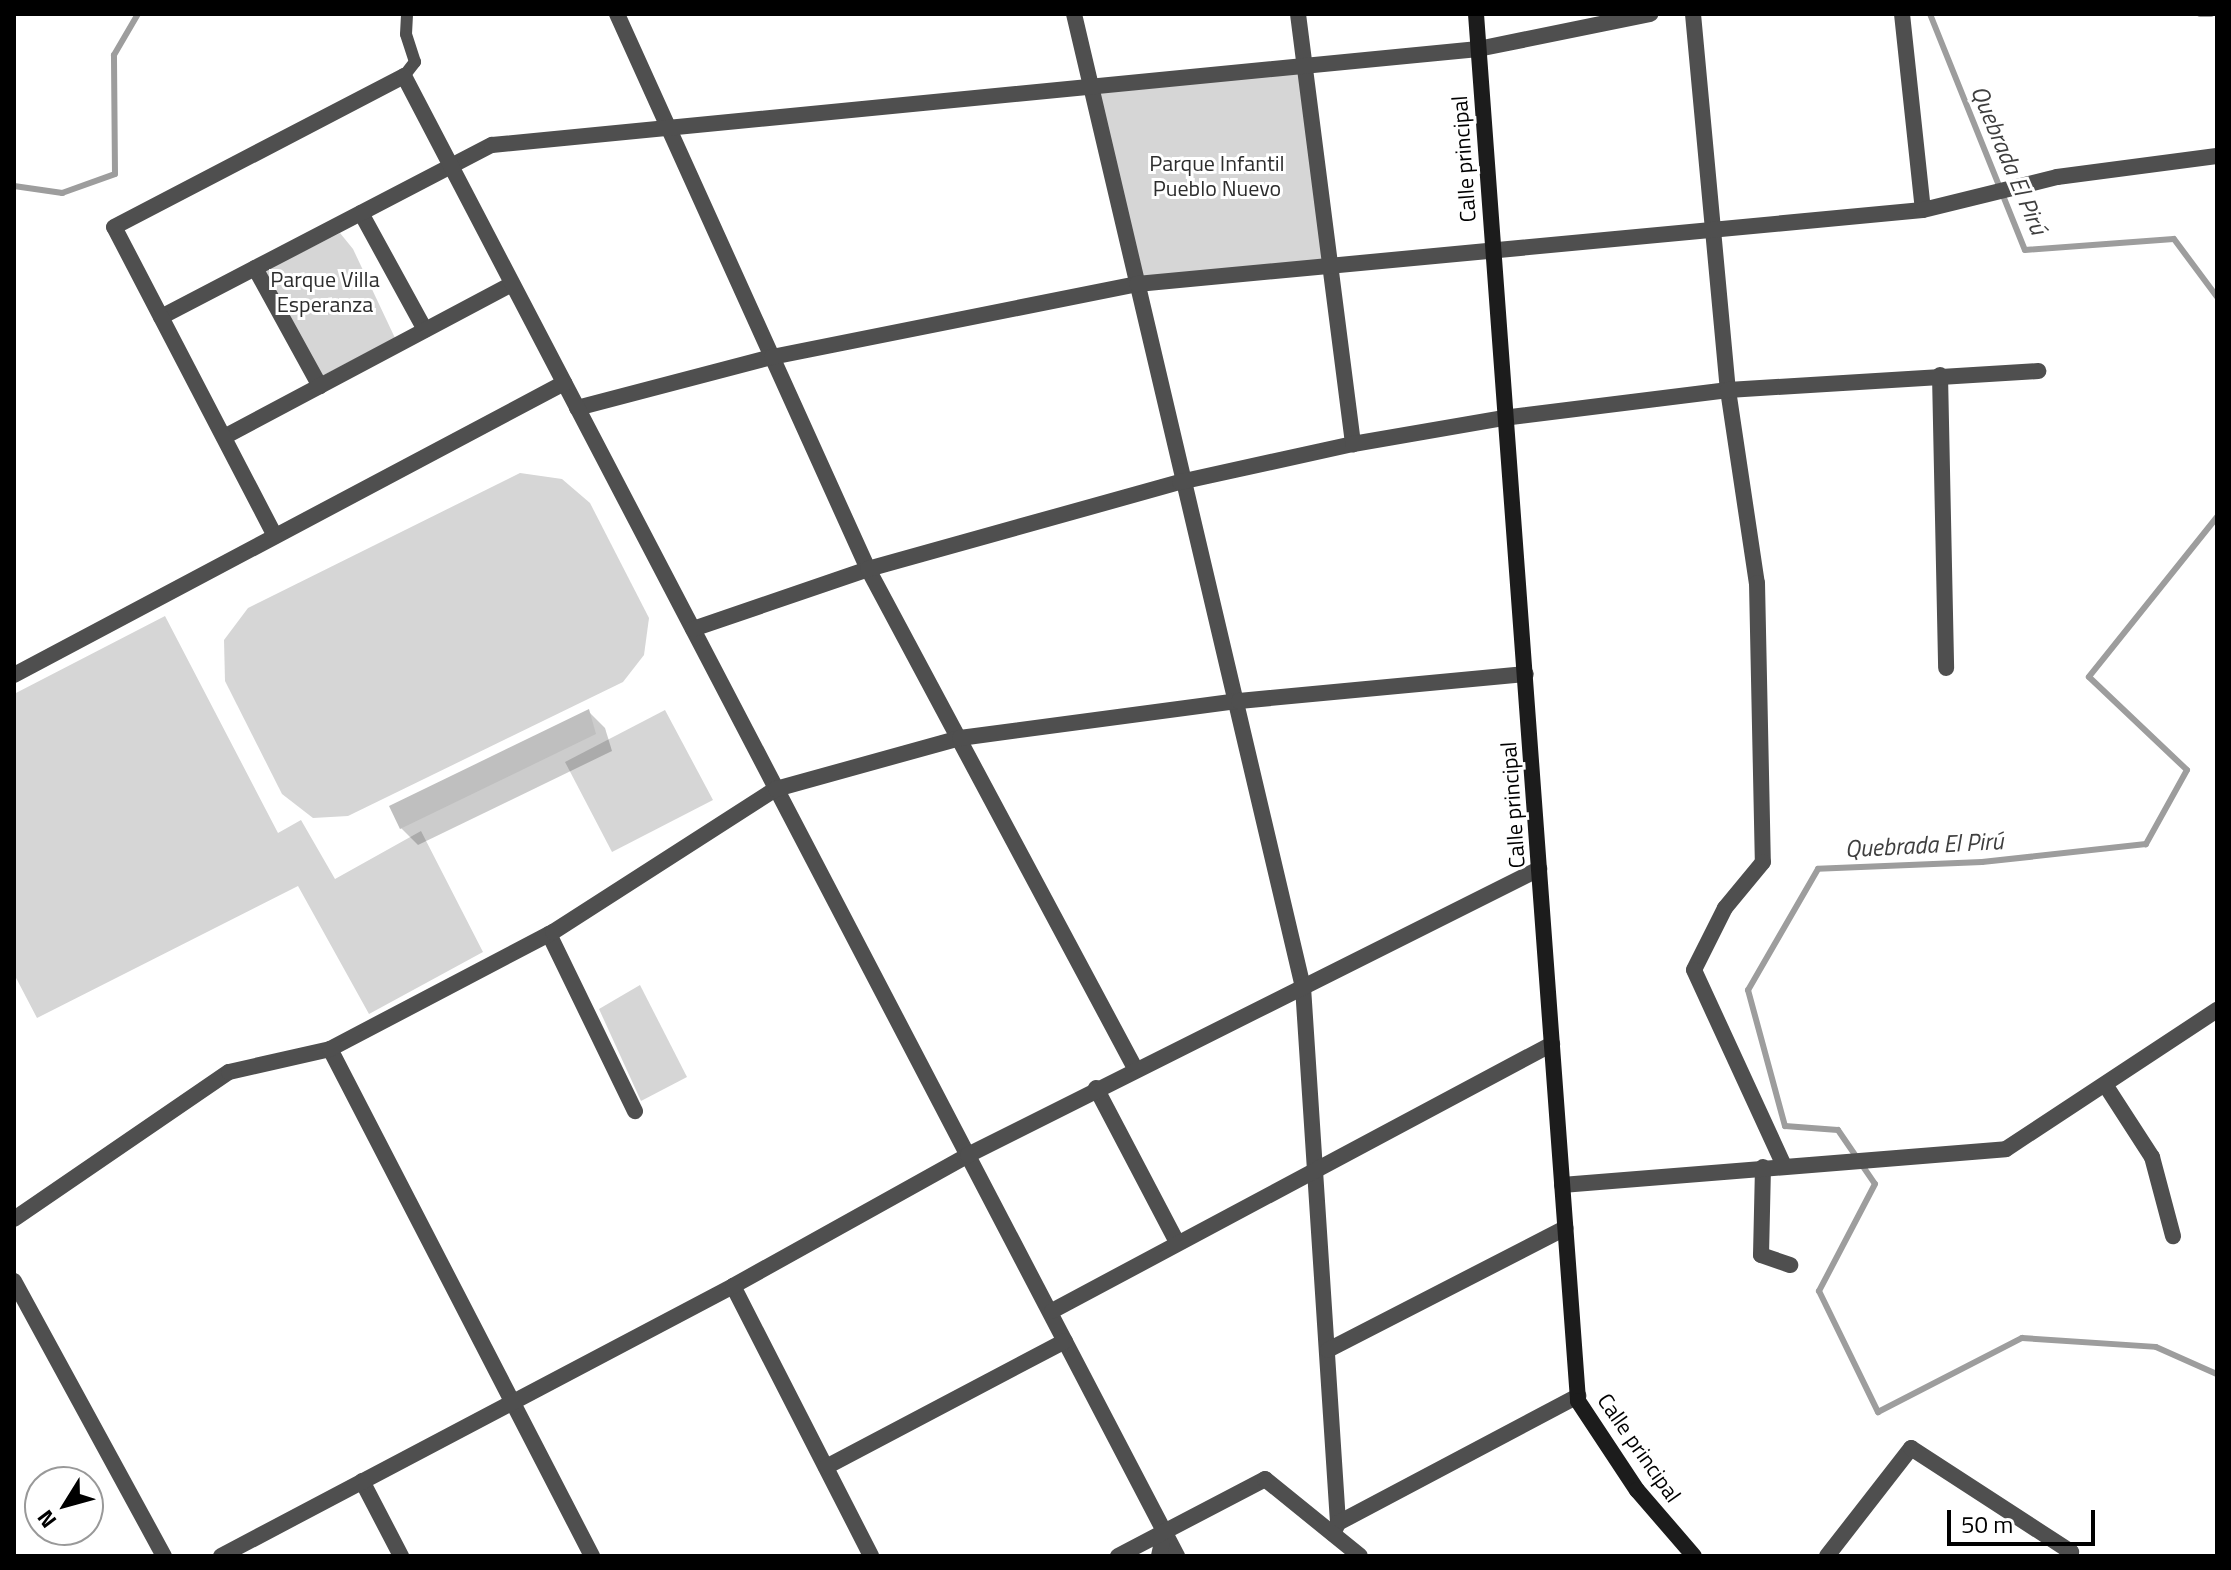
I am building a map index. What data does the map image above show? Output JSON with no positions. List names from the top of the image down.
{
  "streets": {
    "main road": ["Calle principal"]
  },
  "water": ["Quebrada El Pirú"],
  "parks": ["Parque Infantil Pueblo Nuevo", "Parque Villa Esperanza"],
  "scale_bar": "50 m",
  "north": "bottom left"
}
